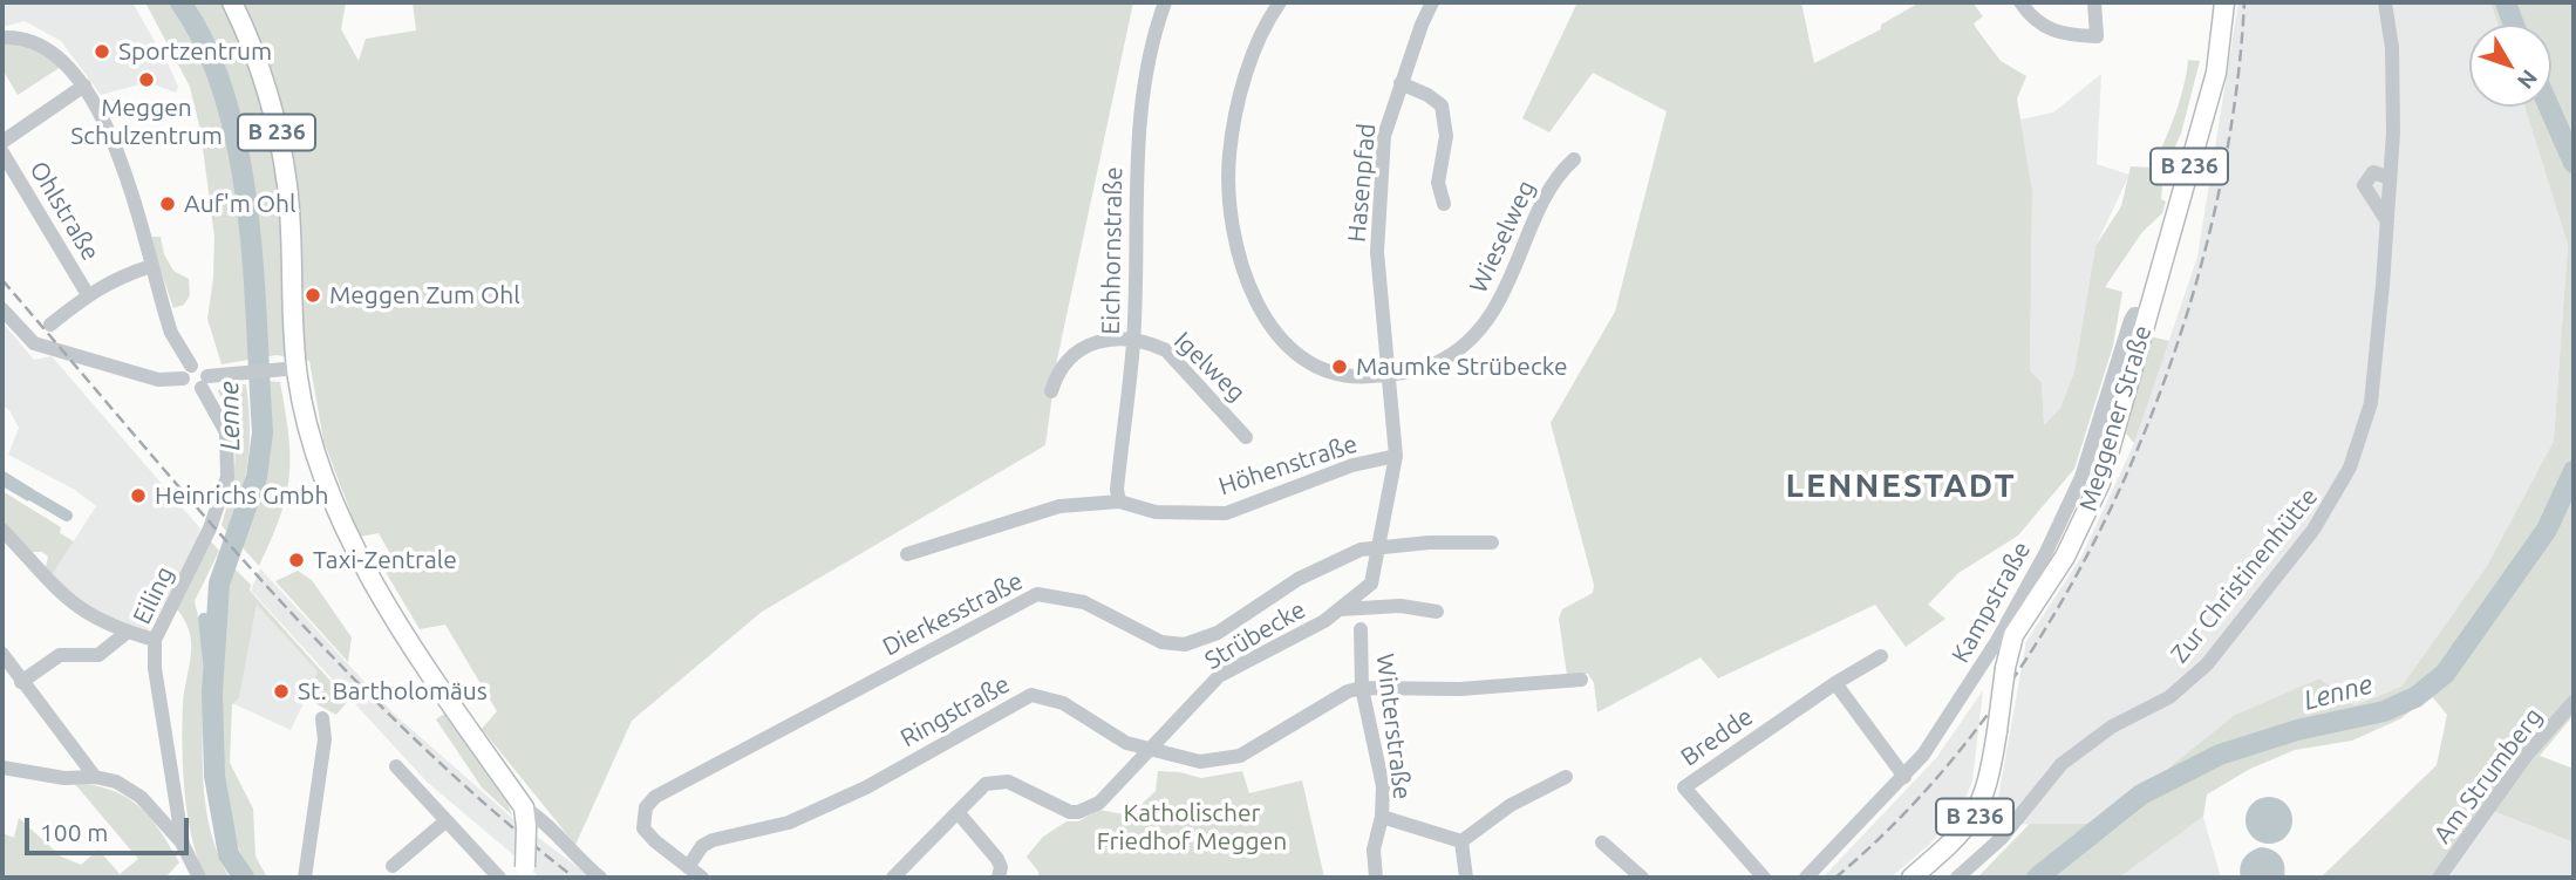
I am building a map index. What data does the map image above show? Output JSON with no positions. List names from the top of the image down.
{
  "streets": {
    "main road": ["B 236", "Meggener Straße"],
    "street": [
      "Hasenpfad",
      "Ohlstraße",
      "Wieselweg",
      "Eichhornstraße",
      "Igelweg",
      "Höhenstraße",
      "Zur Christinenhütte",
      "Eiling",
      "Kampstraße",
      "Dierkesstraße",
      "Strübecke",
      "Ringstraße",
      "Winterstraße",
      "Bredde",
      "Am Strumberg"
    ]
  },
  "crossings": [
    ["Hasenpfad", "Wieselweg"],
    ["Hasenpfad", "Strübecke"],
    ["Wieselweg", "Strübecke"],
    ["Eichhornstraße", "Igelweg"],
    ["Eichhornstraße", "Höhenstraße"],
    ["Meggener Straße", "Kampstraße"],
    ["Höhenstraße", "Strübecke"],
    ["Dierkesstraße", "Strübecke"],
    ["Dierkesstraße", "Ringstraße"],
    ["Strübecke", "Ringstraße"],
    ["Ringstraße", "Winterstraße"]
  ],
  "districts": ["LENNESTADT"],
  "water": ["Lenne"],
  "parks": ["Katholischer Friedhof Meggen"],
  "places": [
    "Sportzentrum",
    "Meggen Schulzentrum",
    "Auf'm Ohl",
    "Meggen Zum Ohl",
    "Maumke Strübecke",
    "Heinrichs Gmbh",
    "Taxi-Zentrale",
    "St. Bartholomäus"
  ],
  "scale_bar": "100 m",
  "north": "bottom right"
}
